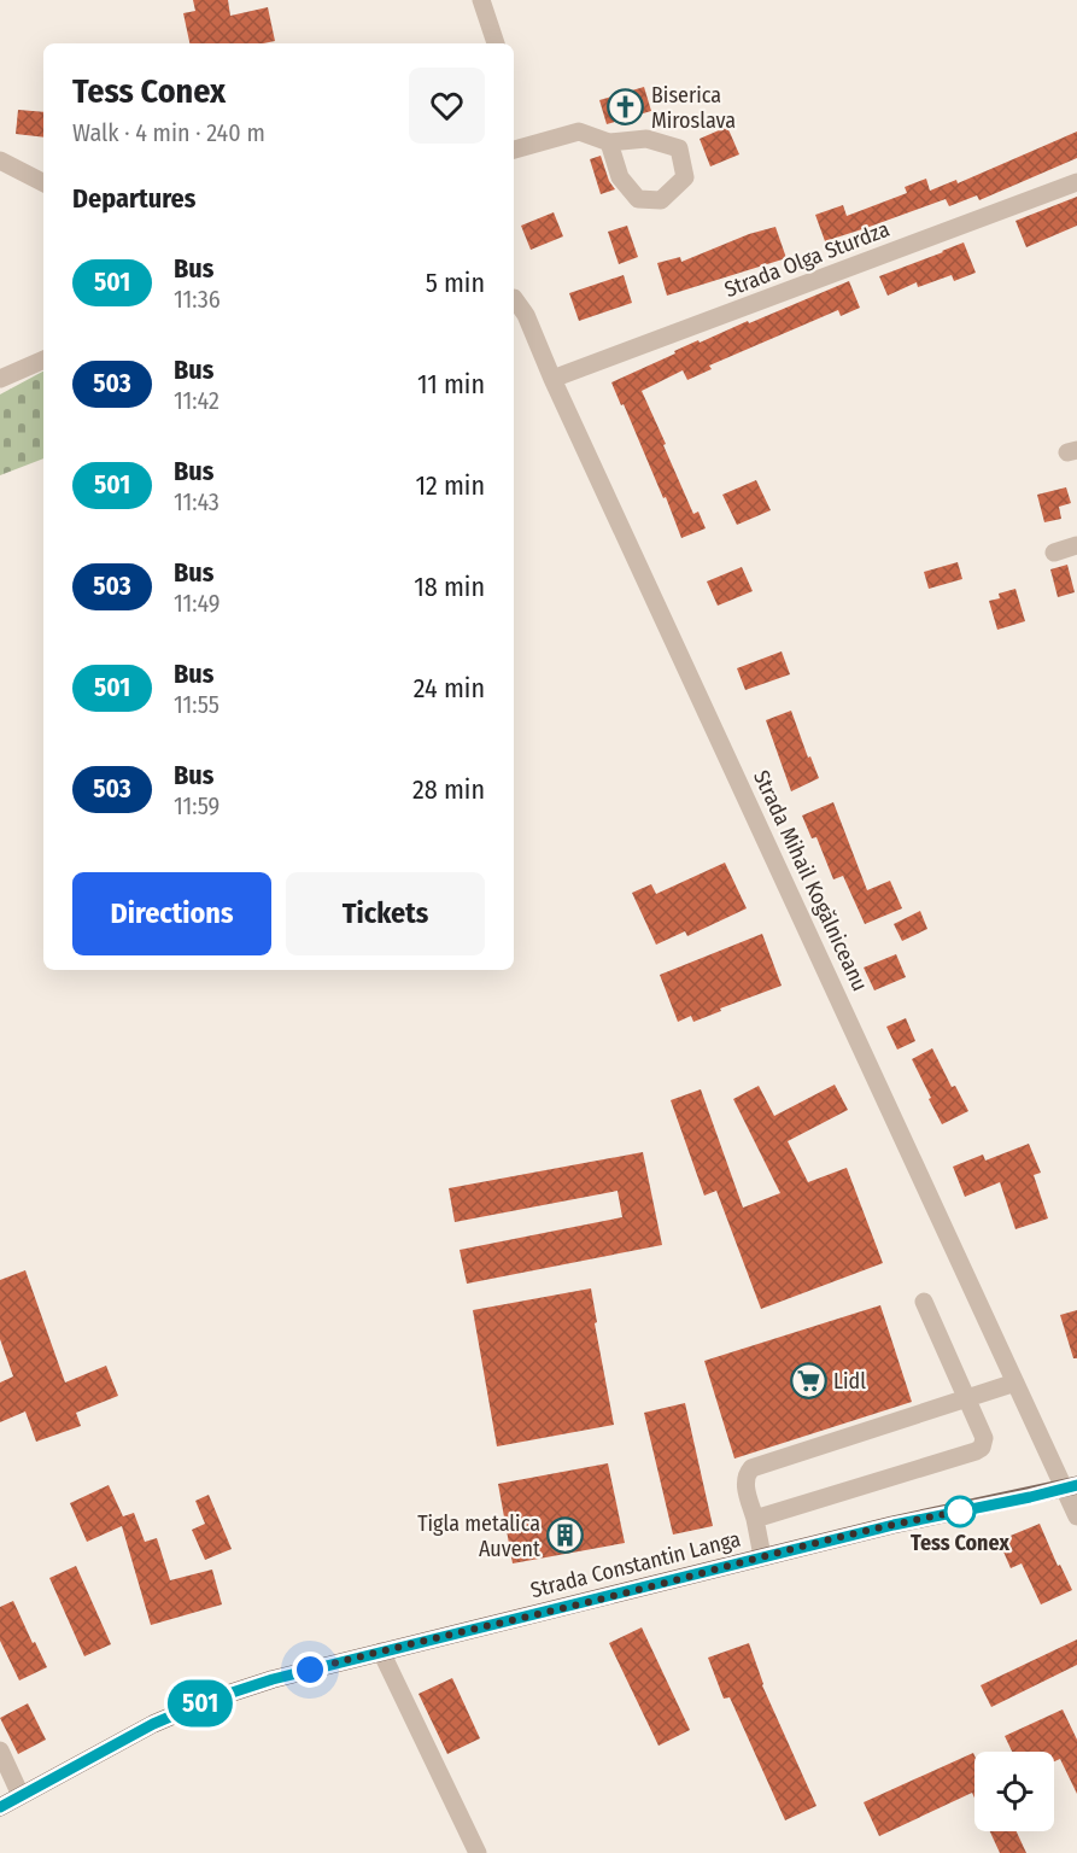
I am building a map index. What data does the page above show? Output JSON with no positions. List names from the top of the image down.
{
  "streets": {
    "main road": ["Strada Constantin Langa"],
    "street": ["Strada Olga Sturdza", "Strada Mihail Kogălniceanu"]
  },
  "crossings": [
    ["Strada Olga Sturdza", "Strada Mihail Kogălniceanu"],
    ["Strada Mihail Kogălniceanu", "Strada Constantin Langa"]
  ],
  "places": {
    "church": ["Biserica Miroslava"],
    "supermarket": ["Lidl"],
    "other": ["Tess Conex"],
    "building": ["Tigla metalica Auvent"]
  },
  "lines": ["bus line 501"],
  "page": {
    "on_map": "501",
    "heading": [
      ["Tess Conex", "Walk · 4 min · 240 m"],
      "Departures"
    ],
    "list": [
      {
        "mark": "501",
        "name": "Bus",
        "note": "11:36",
        "value": "5 min"
      },
      {
        "mark": "503",
        "name": "Bus",
        "note": "11:42",
        "value": "11 min"
      },
      {
        "mark": "501",
        "name": "Bus",
        "note": "11:43",
        "value": "12 min"
      },
      {
        "mark": "503",
        "name": "Bus",
        "note": "11:49",
        "value": "18 min"
      },
      {
        "mark": "501",
        "name": "Bus",
        "note": "11:55",
        "value": "24 min"
      },
      {
        "mark": "503",
        "name": "Bus",
        "note": "11:59",
        "value": "28 min"
      }
    ],
    "buttons": ["Directions", "Tickets"]
  }
}
